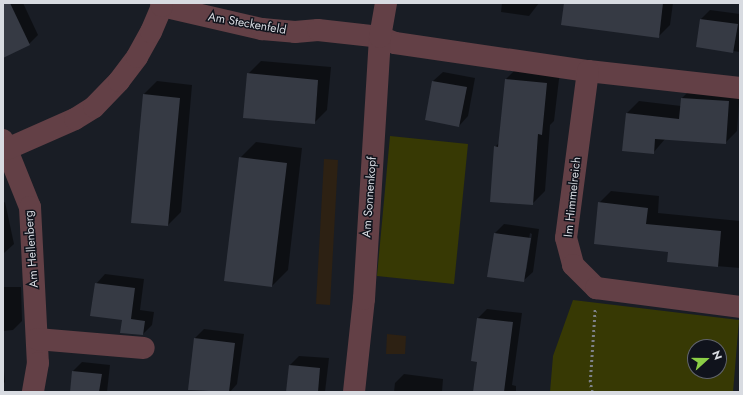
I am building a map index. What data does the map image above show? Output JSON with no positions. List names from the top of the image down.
{
  "streets": {
    "street": [
      "Am Steckenfeld",
      "Am Sonnenkopf",
      "Im Himmelreich",
      "Am Hellenberg"
    ]
  },
  "crossings": [
    ["Am Steckenfeld", "Am Sonnenkopf"],
    ["Am Steckenfeld", "Am Hellenberg"]
  ],
  "north": "right"
}
